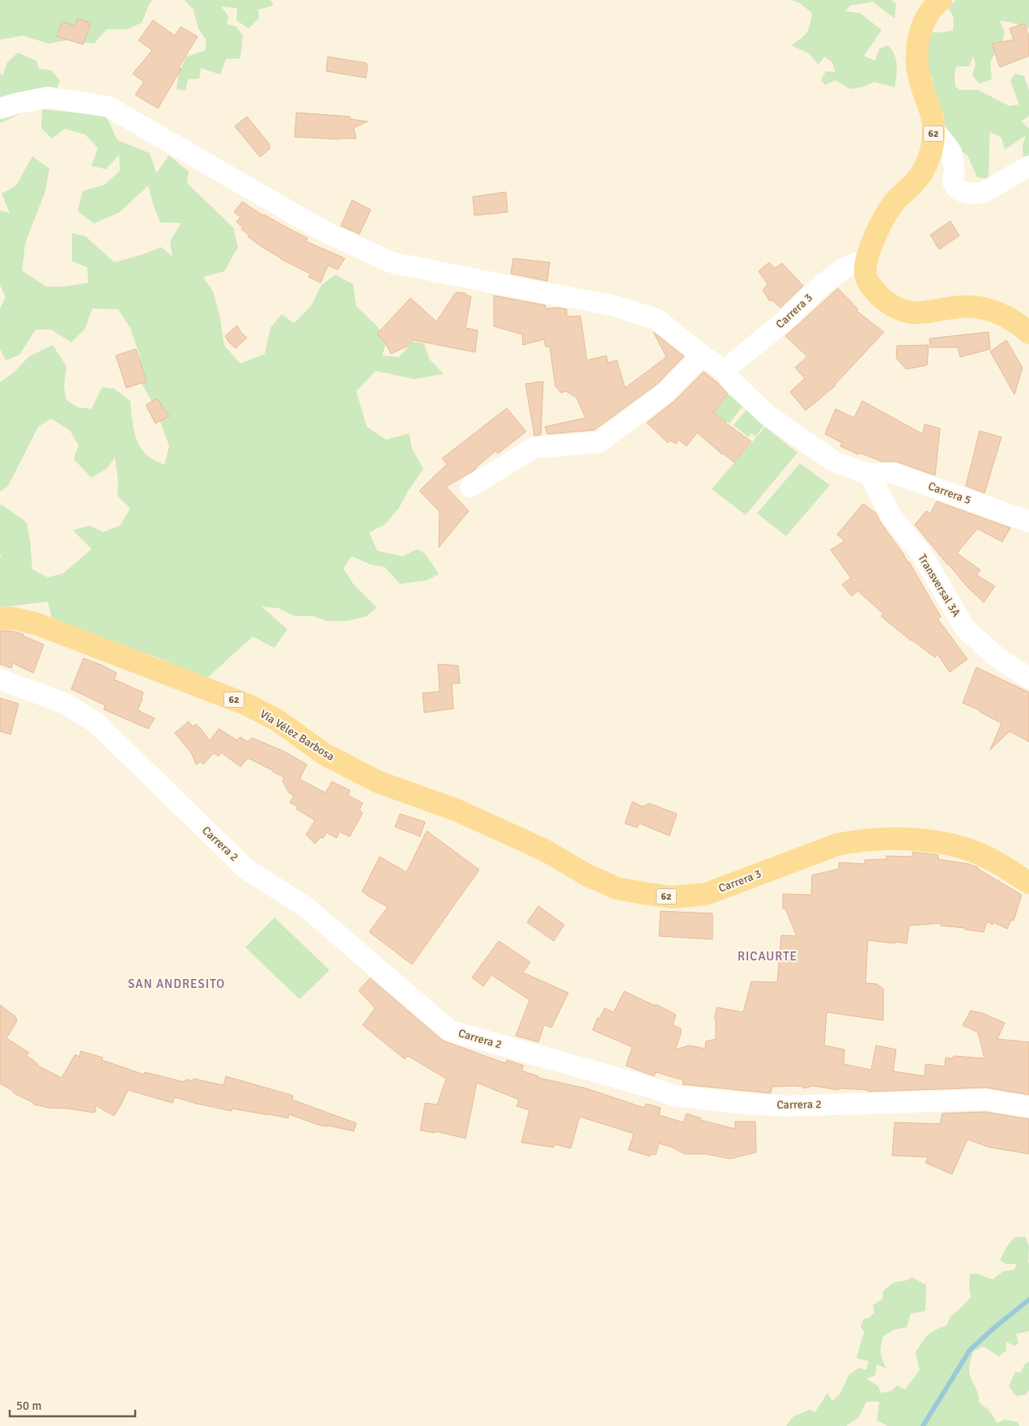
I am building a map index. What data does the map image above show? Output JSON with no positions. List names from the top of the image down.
{
  "streets": {
    "main road": ["62", "Carrera 3", "Vía Vélez Barbosa"],
    "street": ["Carrera 5", "Transversal 3A", "Carrera 2"]
  },
  "crossings": [
    ["62", "Carrera 3"],
    ["Carrera 3", "Vía Vélez Barbosa"],
    ["Carrera 5", "Transversal 3A"]
  ],
  "districts": ["RICAURTE", "SAN ANDRESITO"],
  "scale_bar": "50 m"
}
